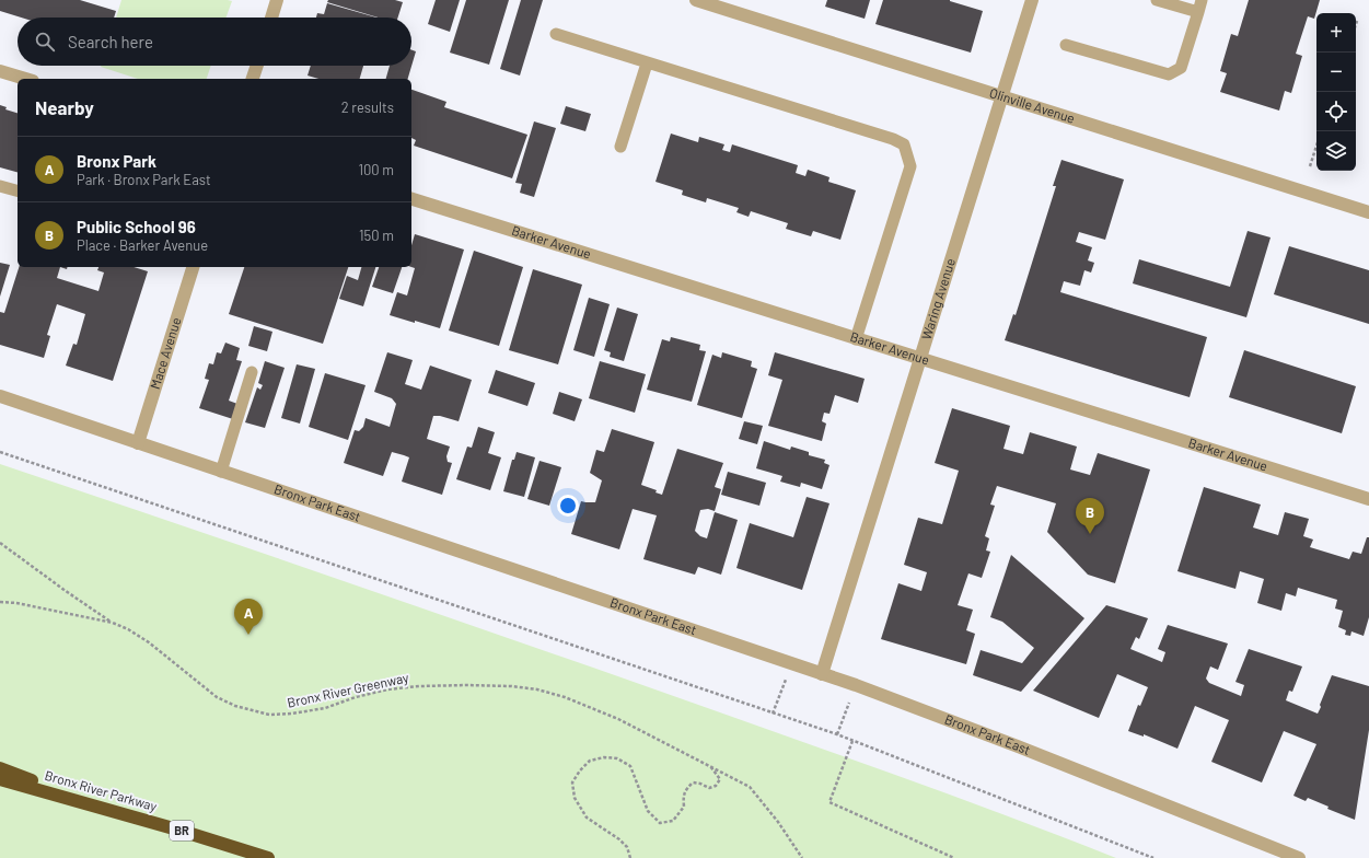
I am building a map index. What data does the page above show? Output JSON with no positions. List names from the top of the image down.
{
  "streets": {
    "highway": ["Bronx River Parkway", "BR"],
    "street": [
      "Olinville Avenue",
      "Barker Avenue",
      "Waring Avenue",
      "Mace Avenue",
      "Bronx Park East"
    ],
    "path": ["Bronx River Greenway"]
  },
  "crossings": [
    ["Olinville Avenue", "Waring Avenue"],
    ["Barker Avenue", "Waring Avenue"],
    ["Waring Avenue", "Bronx Park East"],
    ["Mace Avenue", "Bronx Park East"]
  ],
  "page": {
    "map_buttons": ["+", "−"],
    "search": "Search here",
    "heading": ["Nearby", "2 results"],
    "list": [
      {
        "mark": "A",
        "name": "Bronx Park",
        "note": "Park · Bronx Park East",
        "value": "100 m"
      },
      {
        "mark": "B",
        "name": "Public School 96",
        "note": "Place · Barker Avenue",
        "value": "150 m"
      }
    ],
    "pins": ["B", "A"]
  }
}
